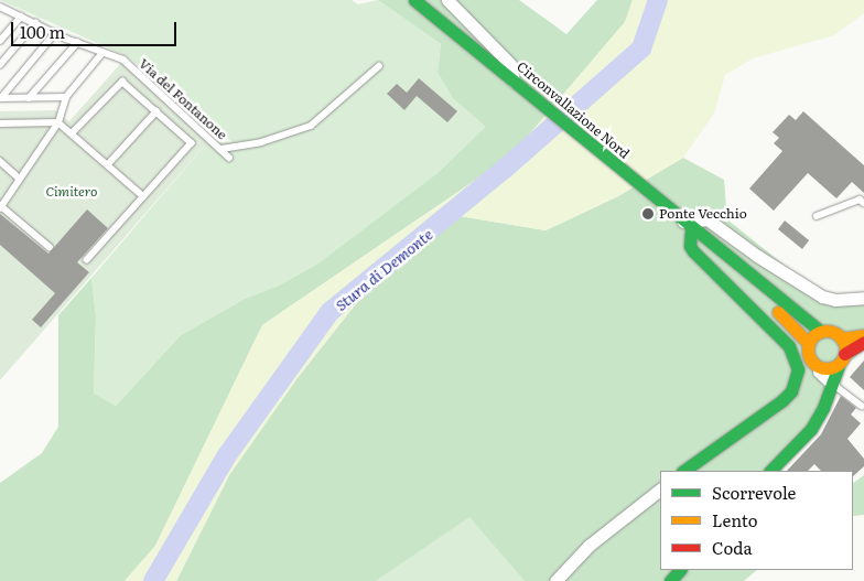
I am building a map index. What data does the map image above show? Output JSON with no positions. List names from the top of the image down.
{
  "streets": {
    "main road": ["Circonvallazione Nord"],
    "lane": ["Via del Fontanone"]
  },
  "water": ["Stura di Demonte"],
  "parks": ["Cimitero"],
  "places": ["Ponte Vecchio"],
  "legend": ["Scorrevole", "Lento", "Coda"],
  "scale_bar": "100 m"
}
